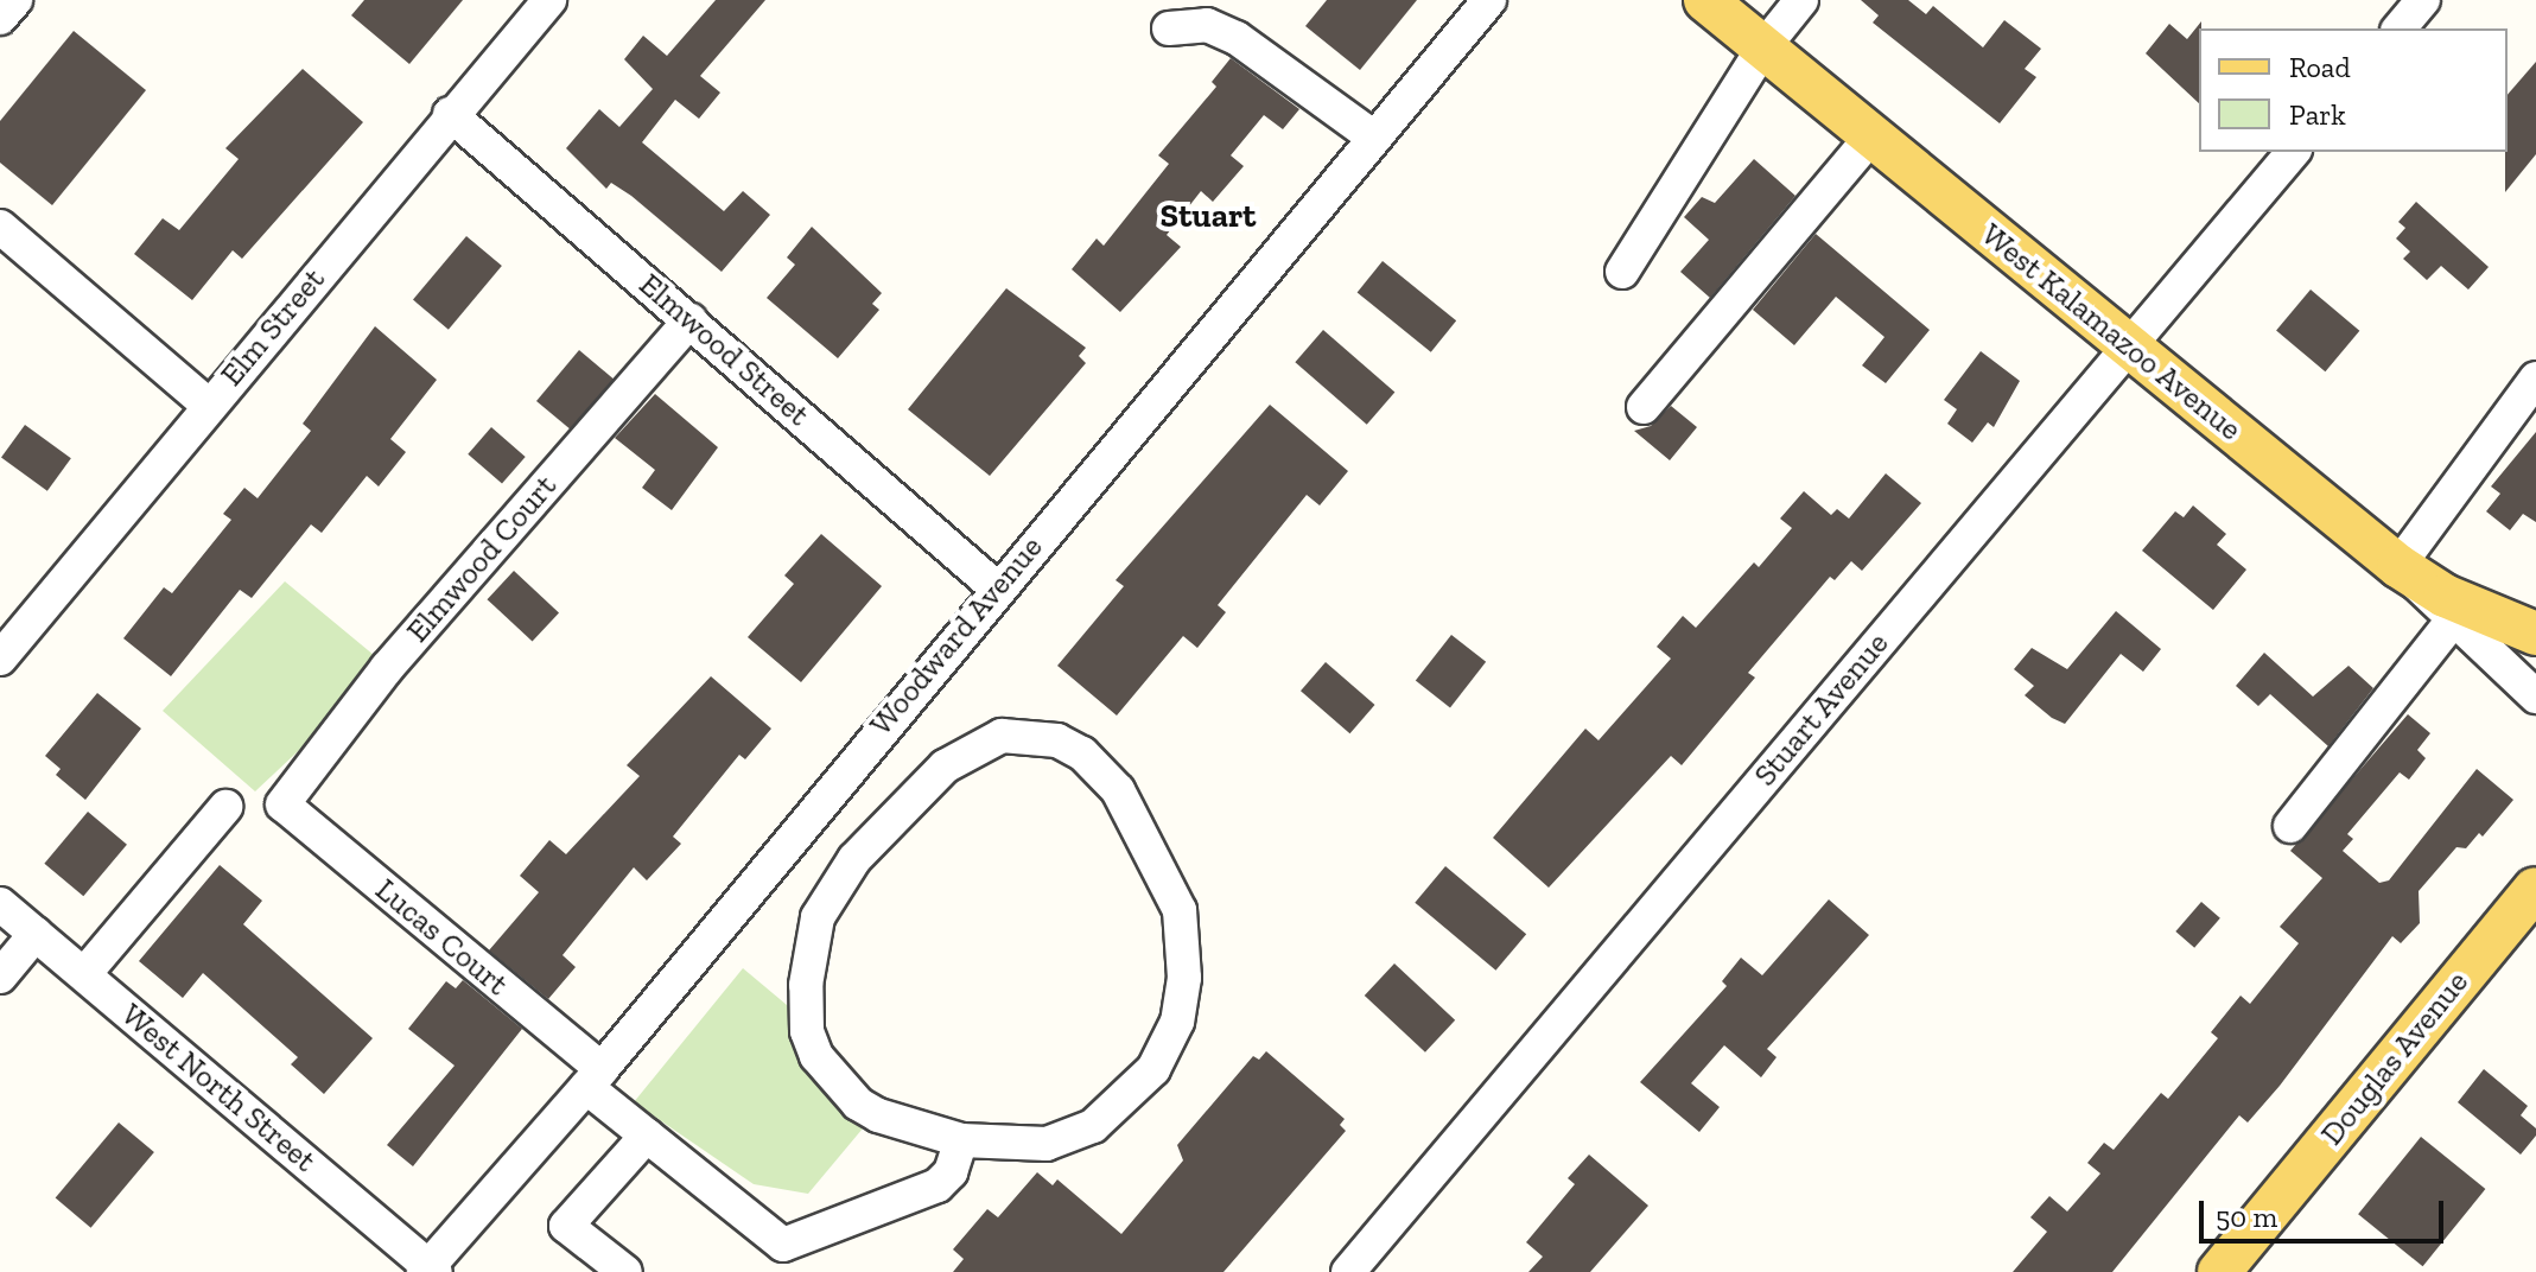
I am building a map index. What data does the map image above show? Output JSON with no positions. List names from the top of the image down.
{
  "streets": {
    "main road": ["West Kalamazoo Avenue", "Douglas Avenue"],
    "street": [
      "Elm Street",
      "Elmwood Street",
      "Elmwood Court",
      "Woodward Avenue",
      "Stuart Avenue",
      "Lucas Court",
      "West North Street"
    ]
  },
  "crossings": [
    ["Elm Street", "Elmwood Street"],
    ["West Kalamazoo Avenue", "Stuart Avenue"],
    ["Elmwood Street", "Elmwood Court"],
    ["Elmwood Street", "Woodward Avenue"],
    ["Elmwood Court", "Lucas Court"],
    ["Woodward Avenue", "Lucas Court"],
    ["Woodward Avenue", "West North Street"]
  ],
  "districts": ["Stuart"],
  "legend": ["Road", "Park"],
  "scale_bar": "50 m"
}
